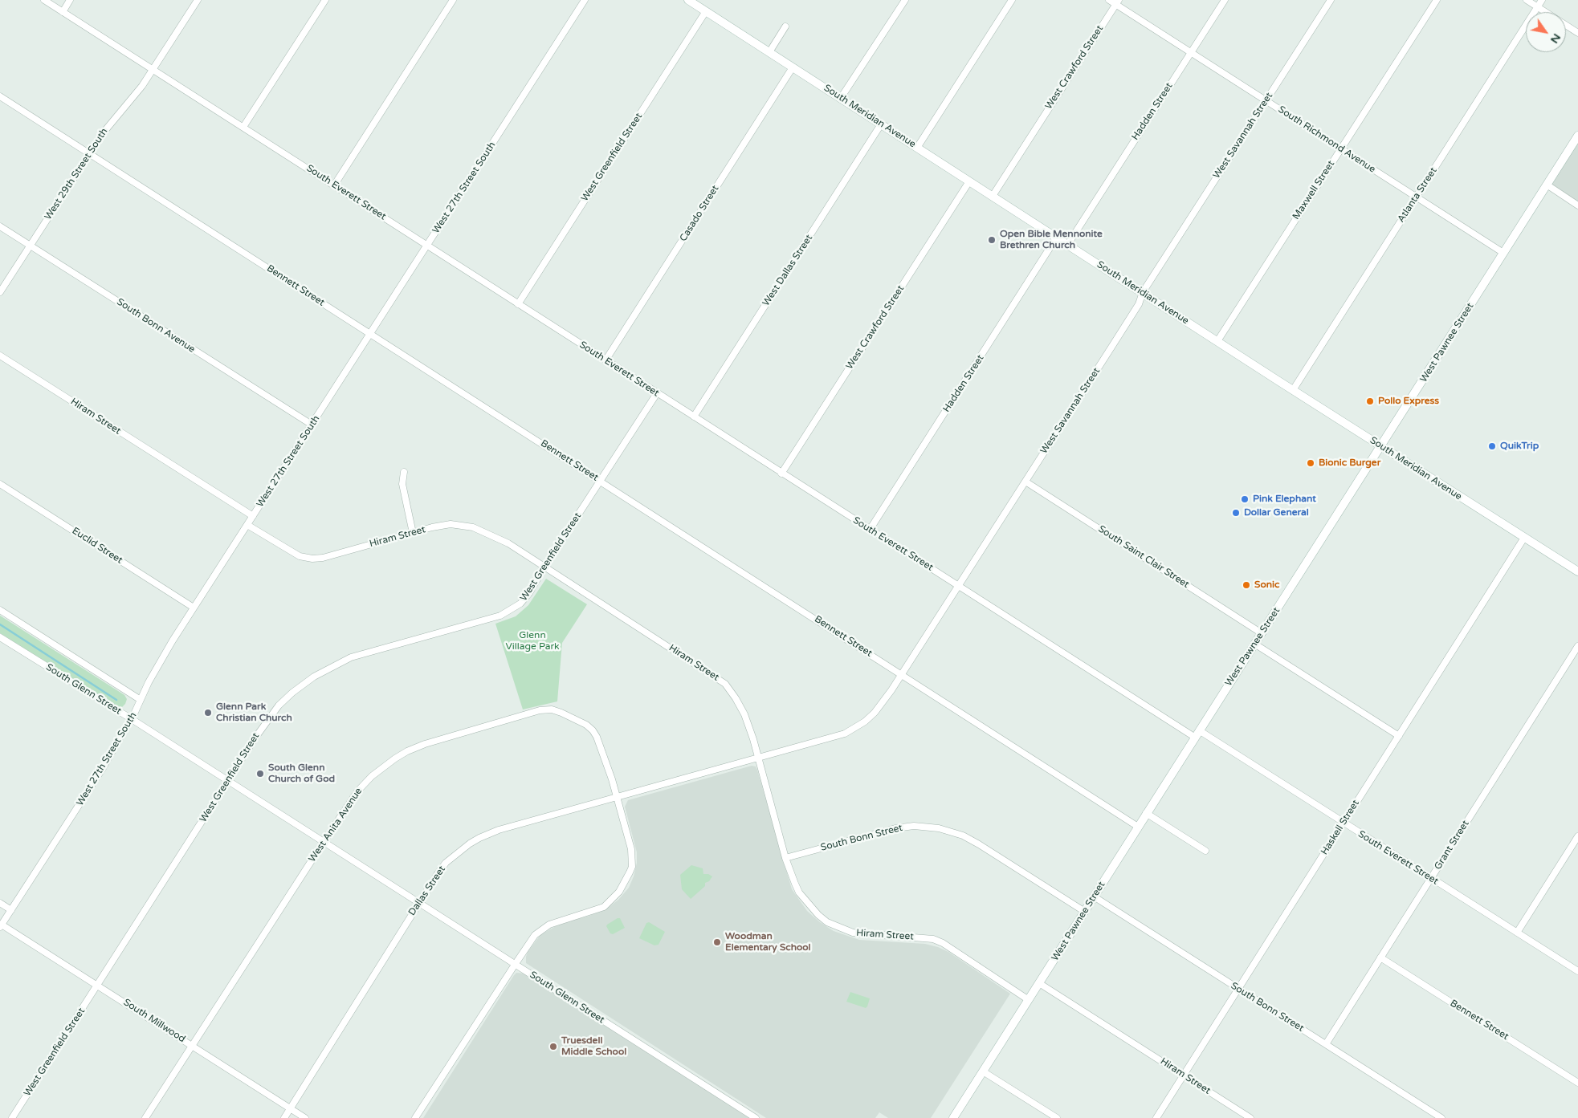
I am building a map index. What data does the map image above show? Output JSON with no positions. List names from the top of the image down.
{
  "streets": {
    "main road": ["South Meridian Avenue", "West Pawnee Street"],
    "street": [
      "West Crawford Street",
      "Hadden Street",
      "West Savannah Street",
      "South Richmond Avenue",
      "West Greenfield Street",
      "West 29th Street South",
      "West 27th Street South",
      "Maxwell Street",
      "South Everett Street",
      "Atlanta Street",
      "Casado Street",
      "West Dallas Street",
      "Bennett Street",
      "South Bonn Avenue",
      "Hiram Street",
      "Euclid Street",
      "South Saint Clair Street",
      "South Glenn Street",
      "West Anita Avenue",
      "Haskell Street",
      "South Bonn Street",
      "Grant Street",
      "Dallas Street",
      "South Millwood"
    ]
  },
  "crossings": [
    ["West Crawford Street", "South Meridian Avenue"],
    ["West Crawford Street", "South Richmond Avenue"],
    ["West Crawford Street", "South Everett Street"],
    ["Hadden Street", "South Meridian Avenue"],
    ["Hadden Street", "South Richmond Avenue"],
    ["Hadden Street", "South Everett Street"],
    ["South Meridian Avenue", "West Savannah Street"],
    ["South Meridian Avenue", "West Greenfield Street"],
    ["South Meridian Avenue", "Maxwell Street"],
    ["South Meridian Avenue", "Atlanta Street"],
    ["South Meridian Avenue", "Casado Street"],
    ["South Meridian Avenue", "West Dallas Street"],
    ["South Meridian Avenue", "West Pawnee Street"],
    ["South Meridian Avenue", "Haskell Street"],
    ["West Savannah Street", "South Richmond Avenue"],
    ["West Savannah Street", "South Everett Street"],
    ["West Savannah Street", "Bennett Street"],
    ["West Savannah Street", "Hiram Street"],
    ["West Savannah Street", "South Saint Clair Street"],
    ["West Savannah Street", "Dallas Street"],
    ["South Richmond Avenue", "Maxwell Street"],
    ["South Richmond Avenue", "Atlanta Street"],
    ["South Richmond Avenue", "West Pawnee Street"],
    ["West Greenfield Street", "South Everett Street"],
    ["West Greenfield Street", "Bennett Street"],
    ["West Greenfield Street", "Hiram Street"],
    ["West Greenfield Street", "South Glenn Street"],
    ["West Greenfield Street", "South Millwood"],
    ["West 29th Street South", "South Everett Street"],
    ["West 29th Street South", "Bennett Street"],
    ["West 29th Street South", "South Bonn Avenue"],
    ["West 27th Street South", "South Everett Street"],
    ["West 27th Street South", "Bennett Street"],
    ["West 27th Street South", "South Bonn Avenue"],
    ["West 27th Street South", "Hiram Street"],
    ["West 27th Street South", "Euclid Street"],
    ["West 27th Street South", "South Glenn Street"],
    ["West 27th Street South", "South Millwood"],
    ["South Everett Street", "Casado Street"],
    ["South Everett Street", "West Dallas Street"],
    ["South Everett Street", "West Pawnee Street"],
    ["South Everett Street", "Haskell Street"],
    ["South Everett Street", "Grant Street"],
    ["Bennett Street", "West Pawnee Street"],
    ["Bennett Street", "Grant Street"],
    ["West Pawnee Street", "Hiram Street"],
    ["West Pawnee Street", "South Saint Clair Street"],
    ["West Pawnee Street", "South Bonn Street"],
    ["Hiram Street", "Haskell Street"],
    ["Hiram Street", "South Bonn Street"],
    ["Hiram Street", "Dallas Street"],
    ["South Glenn Street", "West Anita Avenue"],
    ["South Glenn Street", "Dallas Street"],
    ["West Anita Avenue", "Dallas Street"],
    ["West Anita Avenue", "South Millwood"],
    ["Haskell Street", "South Bonn Street"],
    ["South Bonn Street", "Grant Street"],
    ["Dallas Street", "South Millwood"]
  ],
  "parks": ["Glenn Village Park"],
  "places": [
    "Open Bible Mennonite Brethren Church",
    "Pollo Express",
    "QuikTrip",
    "Bionic Burger",
    "Pink Elephant",
    "Dollar General",
    "Sonic",
    "Glenn Park Christian Church",
    "South Glenn Church of God",
    "Woodman Elementary School",
    "Truesdell Middle School"
  ],
  "north": "bottom right"
}
